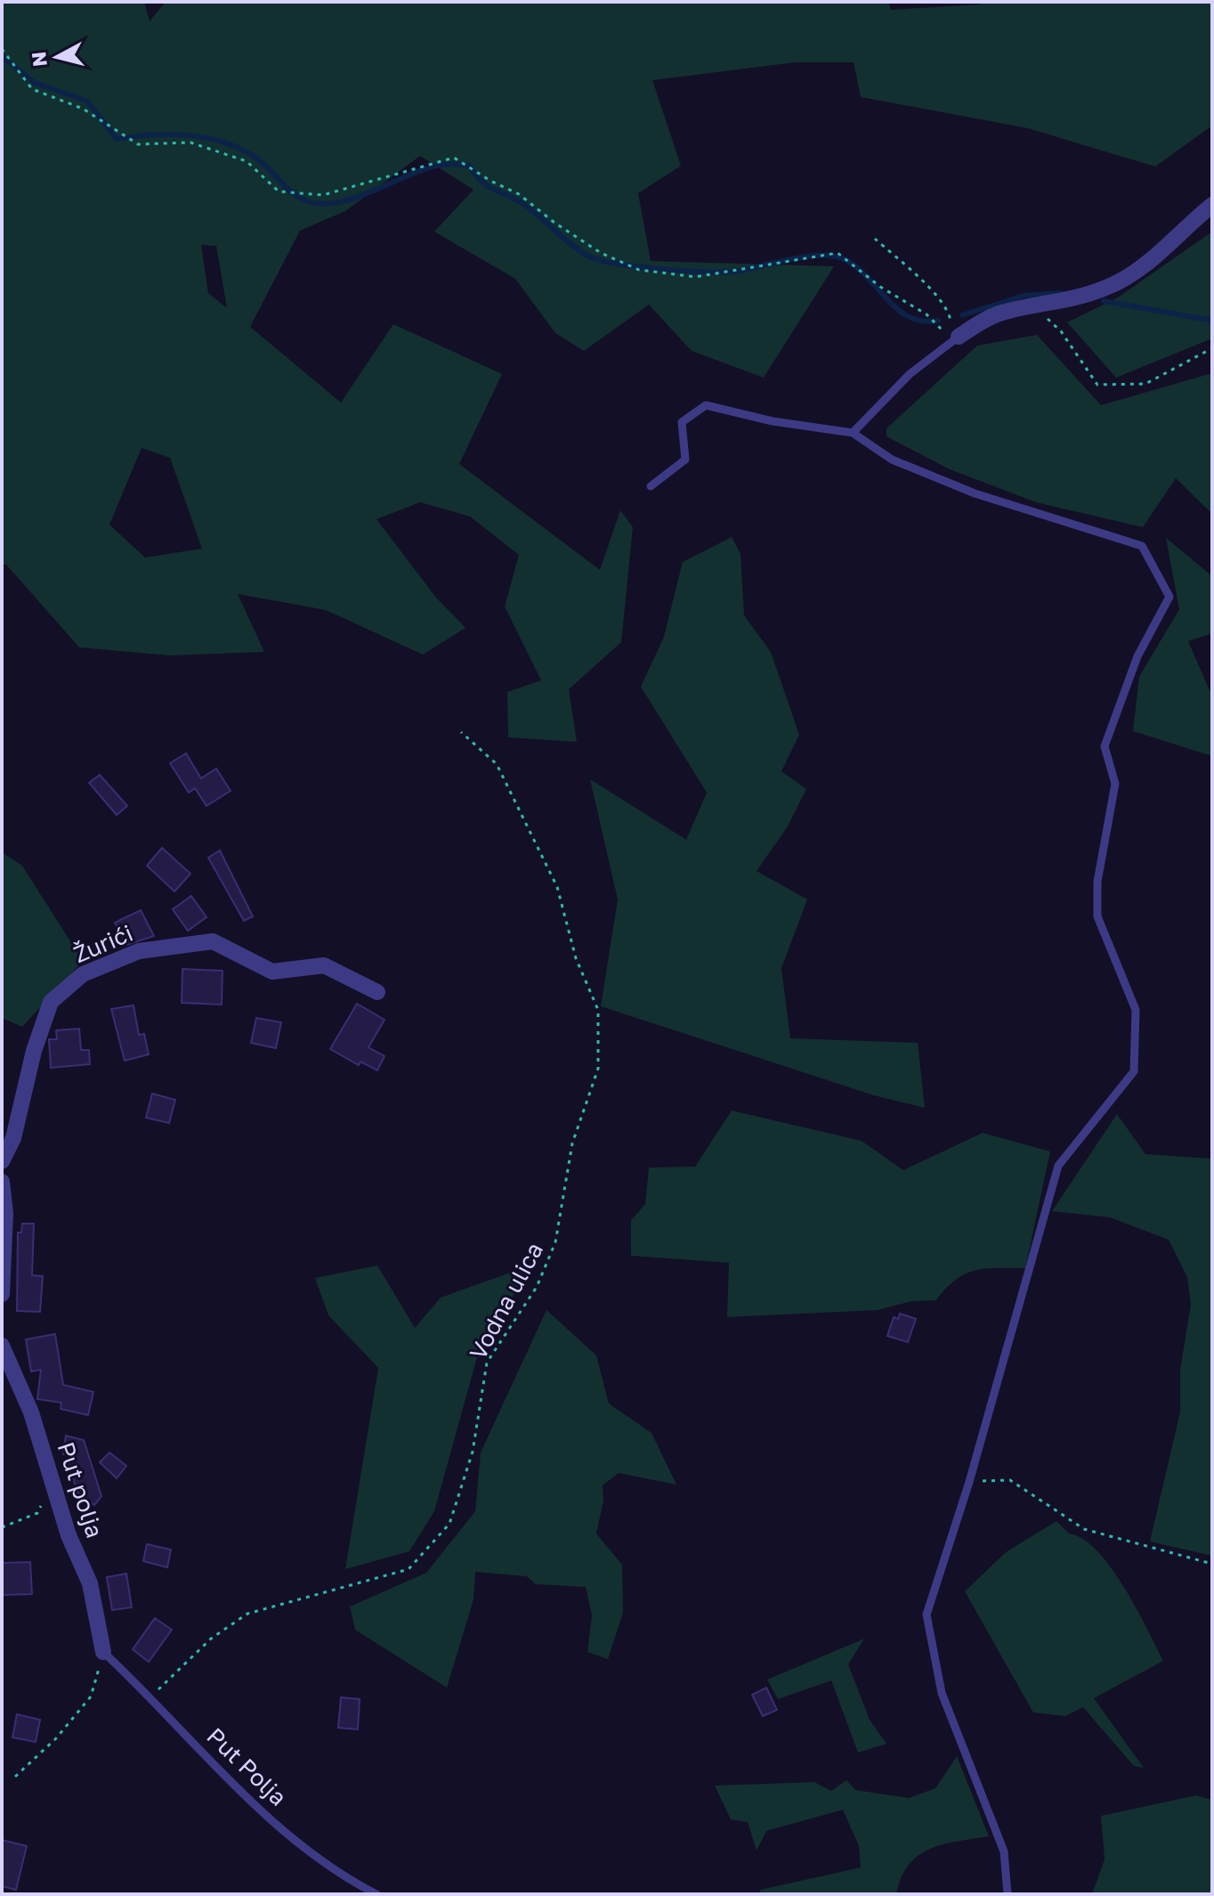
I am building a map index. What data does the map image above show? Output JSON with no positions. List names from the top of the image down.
{
  "streets": {
    "street": ["Žurići", "Put polja"],
    "lane": ["Put Polja"],
    "path": ["Vodna ulica"]
  },
  "crossings": [
    ["Vodna ulica", "Put Polja"],
    ["Put polja", "Put Polja"]
  ],
  "north": "left"
}
